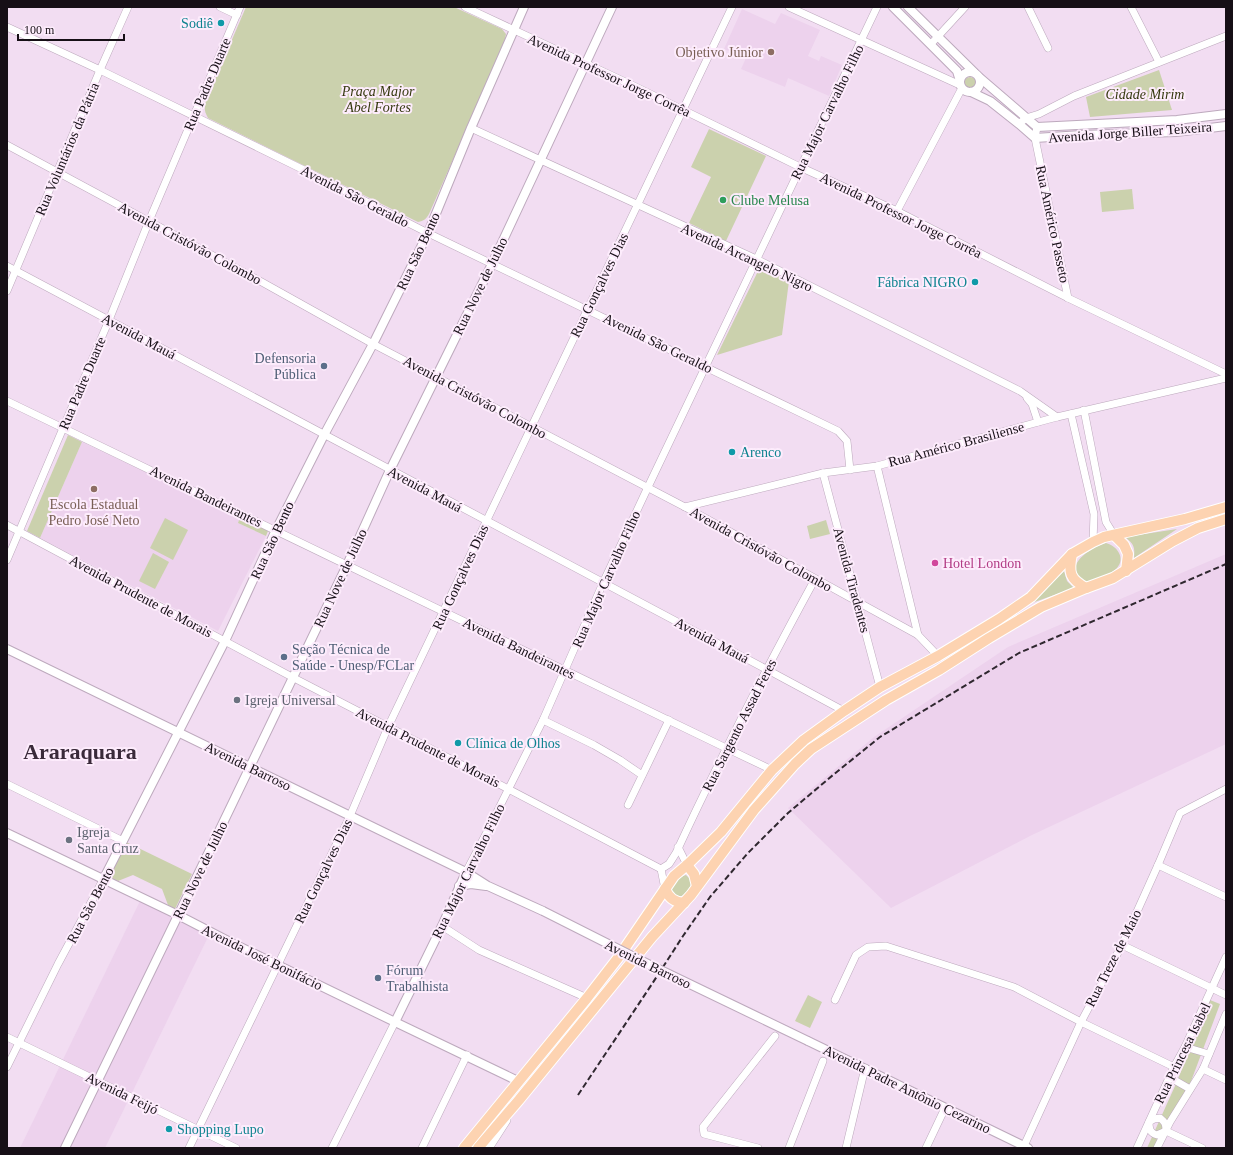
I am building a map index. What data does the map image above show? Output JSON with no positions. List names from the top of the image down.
{
  "streets": {
    "street": [
      "Avenida Professor Jorge Corrêa",
      "Rua Padre Duarte",
      "Rua Major Carvalho Filho",
      "Avenida Jorge Biller Teixeira",
      "Rua Voluntários da Pátria",
      "Avenida São Geraldo",
      "Rua Américo Passeto",
      "Avenida Cristóvão Colombo",
      "Rua São Bento",
      "Avenida Arcangelo Nigro",
      "Rua Gonçalves Dias",
      "Rua Nove de Julho",
      "Avenida Mauá",
      "Rua Américo Brasiliense",
      "Avenida Bandeirantes",
      "Avenida Tiradentes",
      "Avenida Prudente de Morais",
      "Rua Sargento Assad Feres",
      "Avenida Barroso",
      "Avenida José Bonifácio",
      "Rua Treze de Maio",
      "Rua Princesa Isabel",
      "Avenida Padre Antônio Cezarino",
      "Avenida Feijó"
    ]
  },
  "crossings": [
    ["Avenida Professor Jorge Corrêa", "Rua Major Carvalho Filho"],
    ["Avenida Professor Jorge Corrêa", "Rua Américo Passeto"],
    ["Avenida Professor Jorge Corrêa", "Rua São Bento"],
    ["Avenida Professor Jorge Corrêa", "Rua Gonçalves Dias"],
    ["Avenida Professor Jorge Corrêa", "Rua Nove de Julho"],
    ["Rua Padre Duarte", "Avenida São Geraldo"],
    ["Rua Padre Duarte", "Avenida Cristóvão Colombo"],
    ["Rua Padre Duarte", "Avenida Mauá"],
    ["Rua Padre Duarte", "Avenida Bandeirantes"],
    ["Rua Padre Duarte", "Avenida Prudente de Morais"],
    ["Rua Major Carvalho Filho", "Avenida São Geraldo"],
    ["Rua Major Carvalho Filho", "Avenida Cristóvão Colombo"],
    ["Rua Major Carvalho Filho", "Avenida Arcangelo Nigro"],
    ["Rua Major Carvalho Filho", "Avenida Mauá"],
    ["Rua Major Carvalho Filho", "Avenida Bandeirantes"],
    ["Rua Major Carvalho Filho", "Avenida Prudente de Morais"],
    ["Rua Major Carvalho Filho", "Avenida Barroso"],
    ["Rua Major Carvalho Filho", "Avenida José Bonifácio"],
    ["Avenida Jorge Biller Teixeira", "Rua Américo Passeto"],
    ["Rua Voluntários da Pátria", "Avenida São Geraldo"],
    ["Rua Voluntários da Pátria", "Avenida Cristóvão Colombo"],
    ["Rua Voluntários da Pátria", "Avenida Mauá"],
    ["Avenida São Geraldo", "Rua São Bento"],
    ["Avenida São Geraldo", "Rua Gonçalves Dias"],
    ["Avenida São Geraldo", "Rua Nove de Julho"],
    ["Avenida São Geraldo", "Rua Américo Brasiliense"],
    ["Avenida Cristóvão Colombo", "Rua São Bento"],
    ["Avenida Cristóvão Colombo", "Rua Gonçalves Dias"],
    ["Avenida Cristóvão Colombo", "Rua Nove de Julho"],
    ["Avenida Cristóvão Colombo", "Rua Américo Brasiliense"],
    ["Avenida Cristóvão Colombo", "Avenida Tiradentes"],
    ["Avenida Cristóvão Colombo", "Rua Sargento Assad Feres"],
    ["Rua São Bento", "Avenida Arcangelo Nigro"],
    ["Rua São Bento", "Avenida Mauá"],
    ["Rua São Bento", "Avenida Bandeirantes"],
    ["Rua São Bento", "Avenida Prudente de Morais"],
    ["Rua São Bento", "Avenida Barroso"],
    ["Rua São Bento", "Avenida José Bonifácio"],
    ["Rua São Bento", "Avenida Feijó"],
    ["Avenida Arcangelo Nigro", "Rua Gonçalves Dias"],
    ["Avenida Arcangelo Nigro", "Rua Nove de Julho"],
    ["Avenida Arcangelo Nigro", "Rua Américo Brasiliense"],
    ["Rua Gonçalves Dias", "Avenida Mauá"],
    ["Rua Gonçalves Dias", "Avenida Bandeirantes"],
    ["Rua Gonçalves Dias", "Avenida Prudente de Morais"],
    ["Rua Gonçalves Dias", "Avenida Barroso"],
    ["Rua Gonçalves Dias", "Avenida José Bonifácio"],
    ["Rua Gonçalves Dias", "Avenida Feijó"],
    ["Rua Nove de Julho", "Avenida Mauá"],
    ["Rua Nove de Julho", "Avenida Bandeirantes"],
    ["Rua Nove de Julho", "Avenida Prudente de Morais"],
    ["Rua Nove de Julho", "Avenida Barroso"],
    ["Rua Nove de Julho", "Avenida José Bonifácio"],
    ["Rua Nove de Julho", "Avenida Feijó"],
    ["Avenida Mauá", "Rua Sargento Assad Feres"],
    ["Rua Américo Brasiliense", "Avenida Tiradentes"],
    ["Avenida Bandeirantes", "Rua Sargento Assad Feres"],
    ["Avenida Prudente de Morais", "Rua Sargento Assad Feres"],
    ["Avenida Barroso", "Avenida Padre Antônio Cezarino"],
    ["Rua Treze de Maio", "Avenida Padre Antônio Cezarino"]
  ],
  "districts": ["Araraquara"],
  "parks": ["Praça Major Abel Fortes", "Cidade Mirim"],
  "places": [
    "Sodiê",
    "Objetivo Júnior",
    "Clube Melusa",
    "Fábrica NIGRO",
    "Defensoria Pública",
    "Arenco",
    "Escola Estadual Pedro José Neto",
    "Hotel London",
    "Seção Técnica de Saúde - Unesp/FCLar",
    "Igreja Universal",
    "Clínica de Olhos",
    "Igreja Santa Cruz",
    "Fórum Trabalhista",
    "Shopping Lupo"
  ],
  "scale_bar": "100 m"
}
